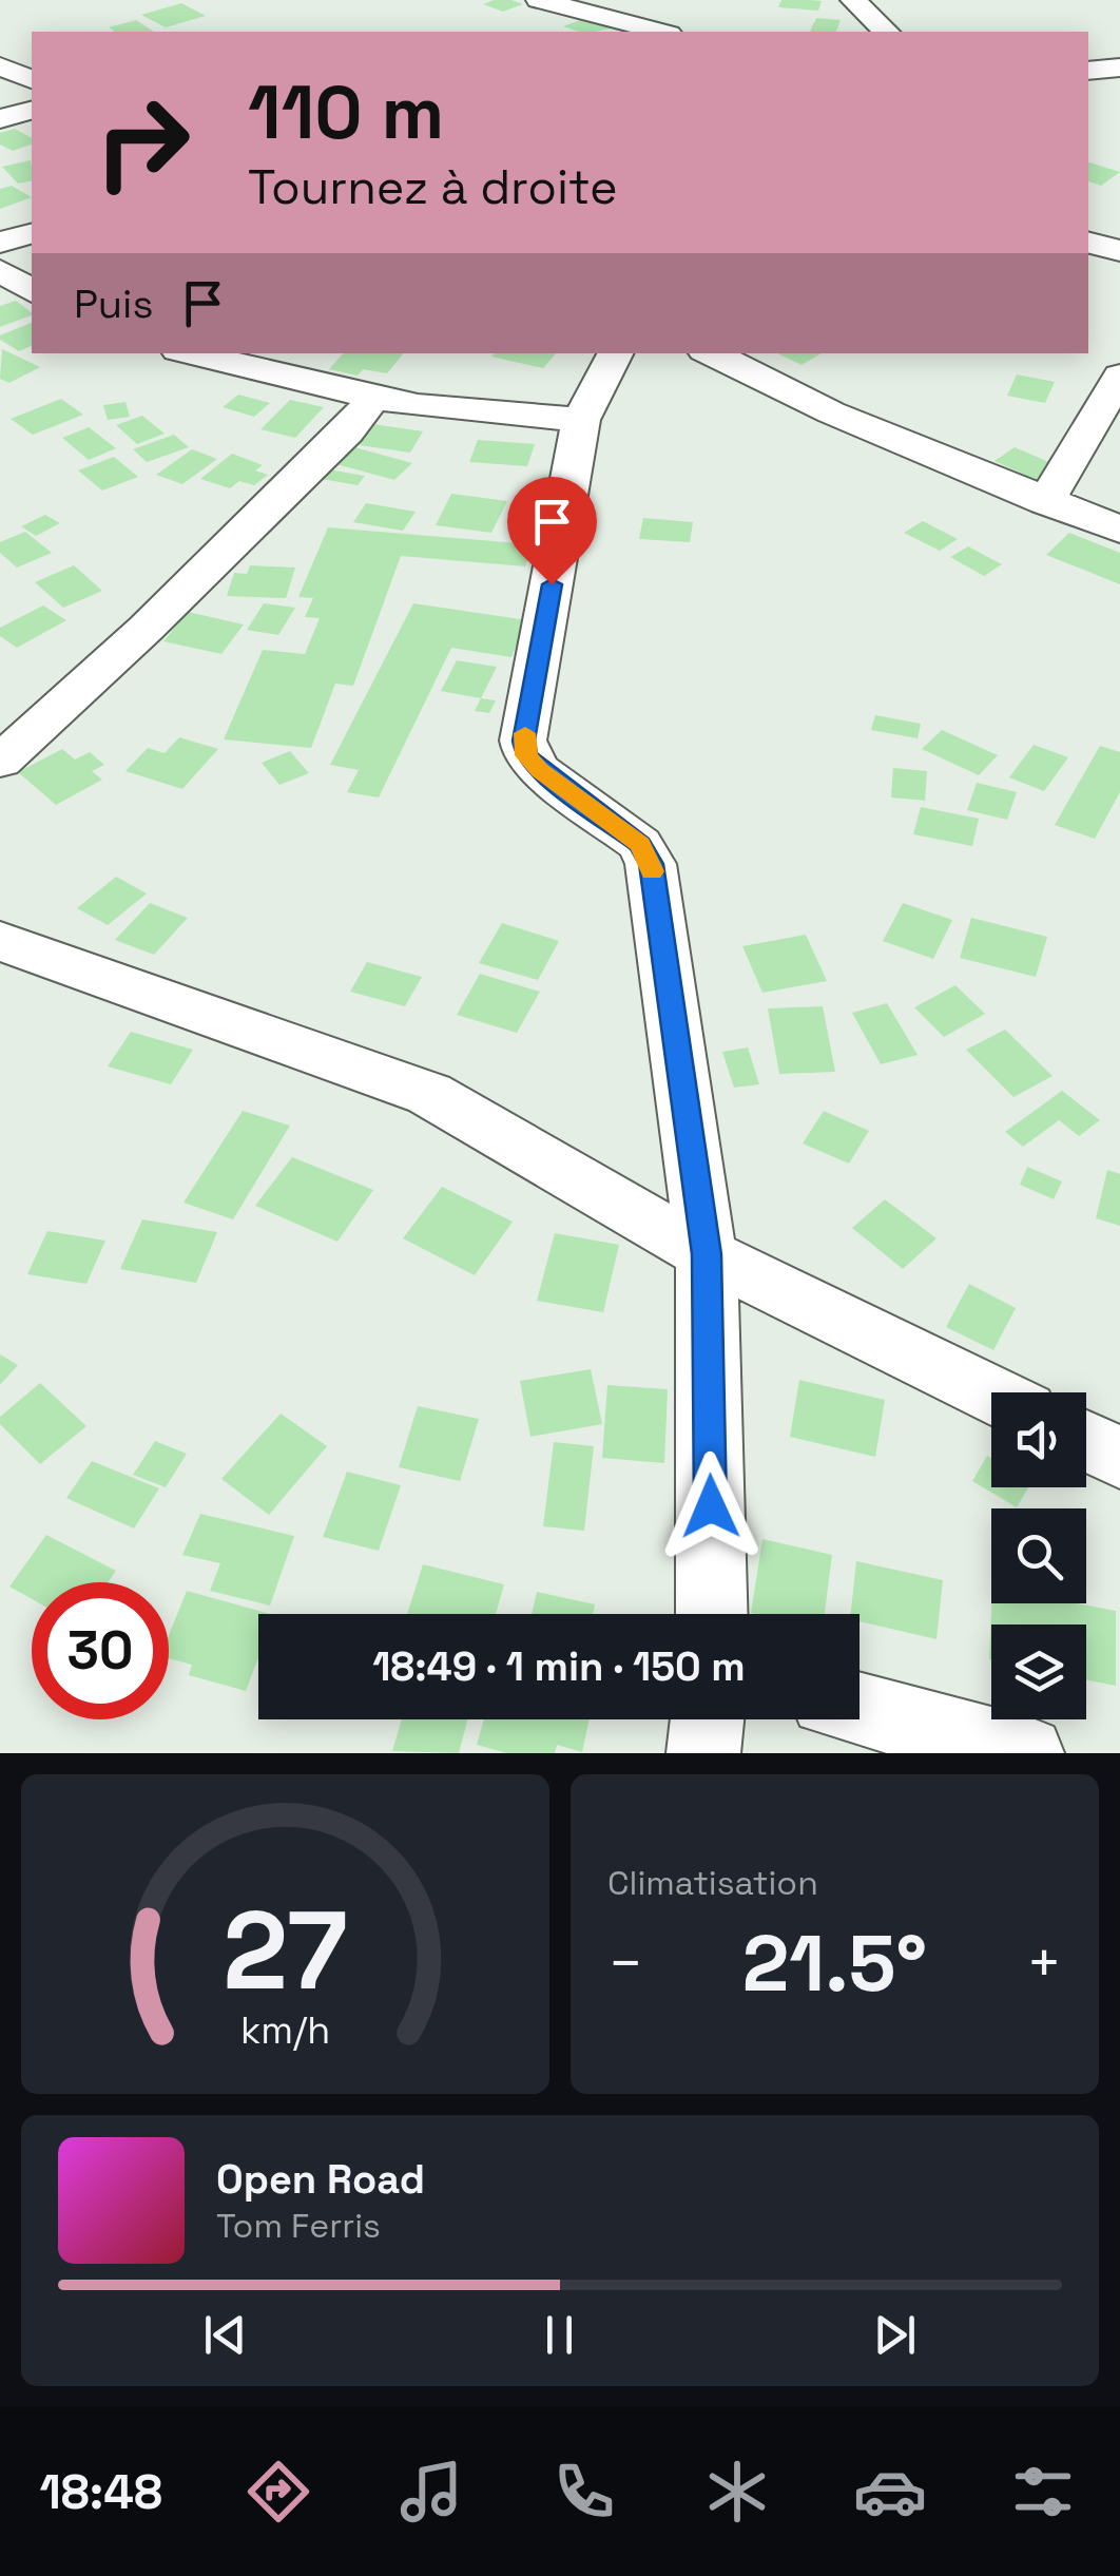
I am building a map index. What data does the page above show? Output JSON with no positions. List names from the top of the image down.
{
  "page": {
    "turn": ["110 m", "Tournez à droite"],
    "then": "Puis",
    "limit": "30",
    "trip": "18:49 · 1 min · 150 m",
    "tile": "Climatisation",
    "heat": ["−", "21.5°", "+"],
    "song": ["Open Road", "Tom Ferris"],
    "tabs": "18:48",
    "gauge": ["27", "km/h"]
  }
}
